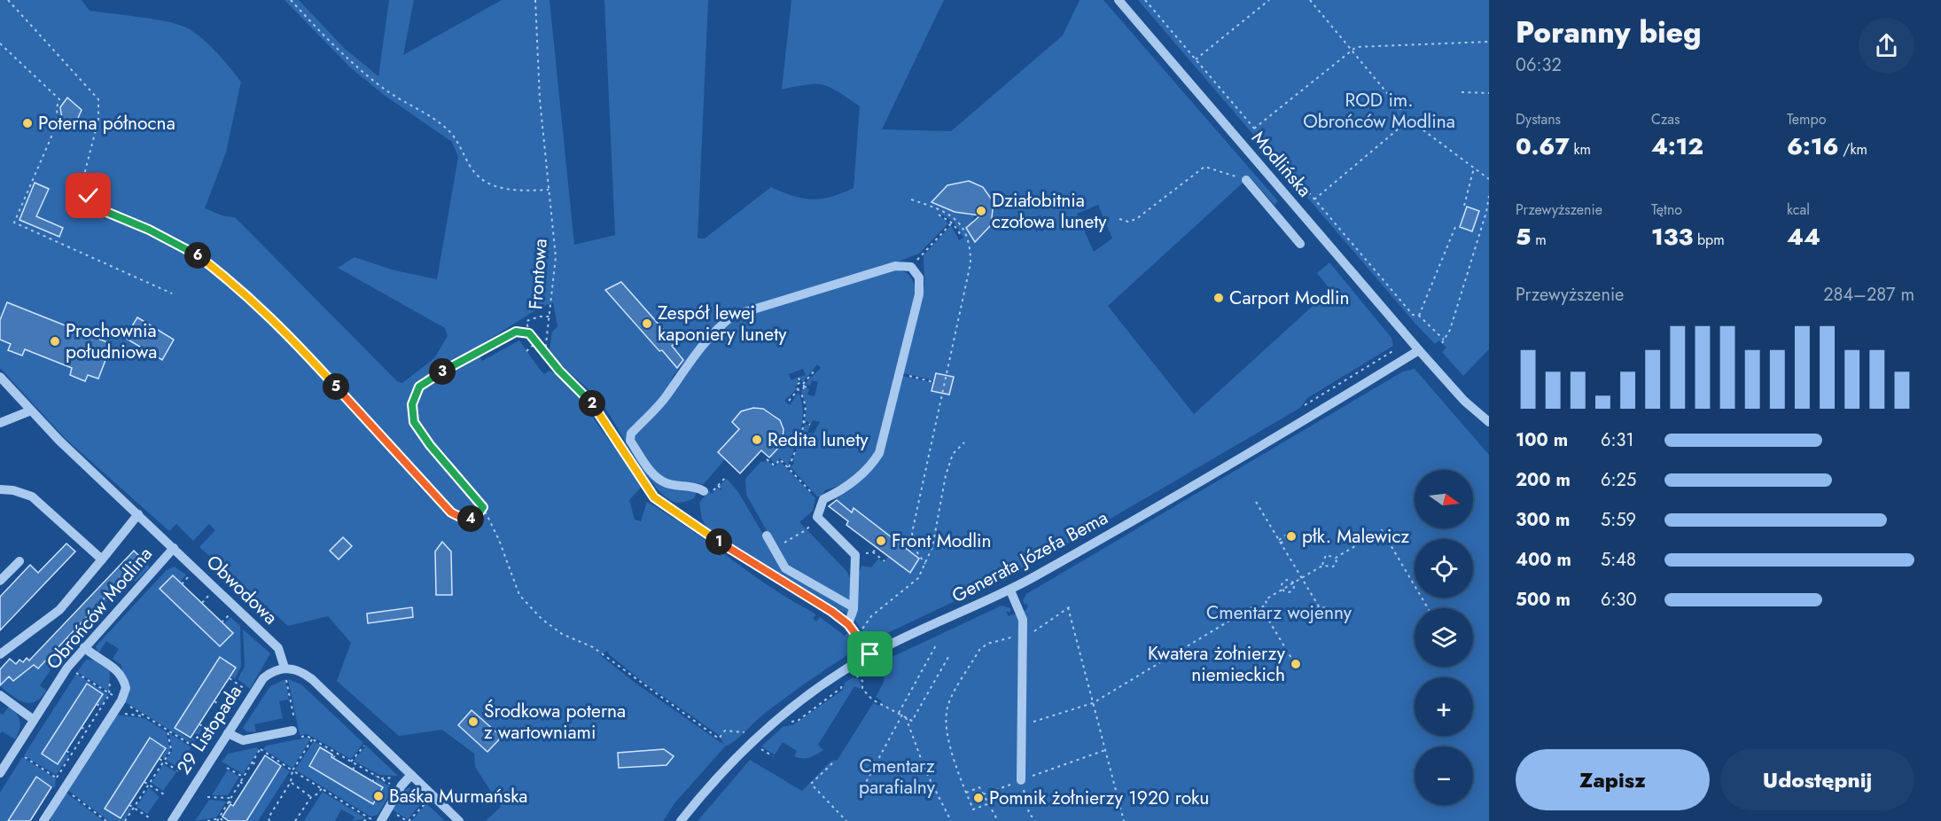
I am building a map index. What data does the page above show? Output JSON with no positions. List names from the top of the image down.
{
  "streets": {
    "street": [
      "Modlińska",
      "Generała Józefa Bema",
      "Obwodowa",
      "Obrońców Modlina",
      "29 Listopada"
    ],
    "path": ["Frontowa"]
  },
  "crossings": [
    ["Modlińska", "Generała Józefa Bema"],
    ["Obwodowa", "Obrońców Modlina"],
    ["Obwodowa", "29 Listopada"]
  ],
  "parks": ["ROD im. Obrońców Modlina", "Cmentarz wojenny", "Cmentarz parafialny"],
  "places": [
    "Poterna północna",
    "Działobitnia czołowa lunety",
    "Carport Modlin",
    "Zespół lewej kaponiery lunety",
    "Prochownia południowa",
    "Redita lunety",
    "płk. Malewicz",
    "Front Modlin",
    "Kwatera żołnierzy niemieckich",
    "Środkowa poterna z wartowniami",
    "Baśka Murmańska",
    "Pomnik żołnierzy 1920 roku"
  ],
  "north": "right",
  "page": {
    "heading": ["Poranny bieg", "06:32"],
    "stats": [
      ["Dystans", "0.67 km"],
      ["Czas", "4:12"],
      ["Tempo", "6:16 /km"],
      ["Przewyższenie", "5 m"],
      ["Tętno", "133 bpm"],
      ["kcal", "44"]
    ],
    "pins": [
      "6",
      "3",
      "5",
      "2",
      "4",
      "1"
    ],
    "chart": ["Przewyższenie", "284–287 m"],
    "list": [
      {
        "name": "100 m",
        "note": "6:31"
      },
      {
        "name": "200 m",
        "note": "6:25"
      },
      {
        "name": "300 m",
        "note": "5:59"
      },
      {
        "name": "400 m",
        "note": "5:48"
      },
      {
        "name": "500 m",
        "note": "6:30"
      }
    ],
    "map_buttons": ["+", "−"],
    "buttons": ["Zapisz", "Udostępnij"]
  }
}
